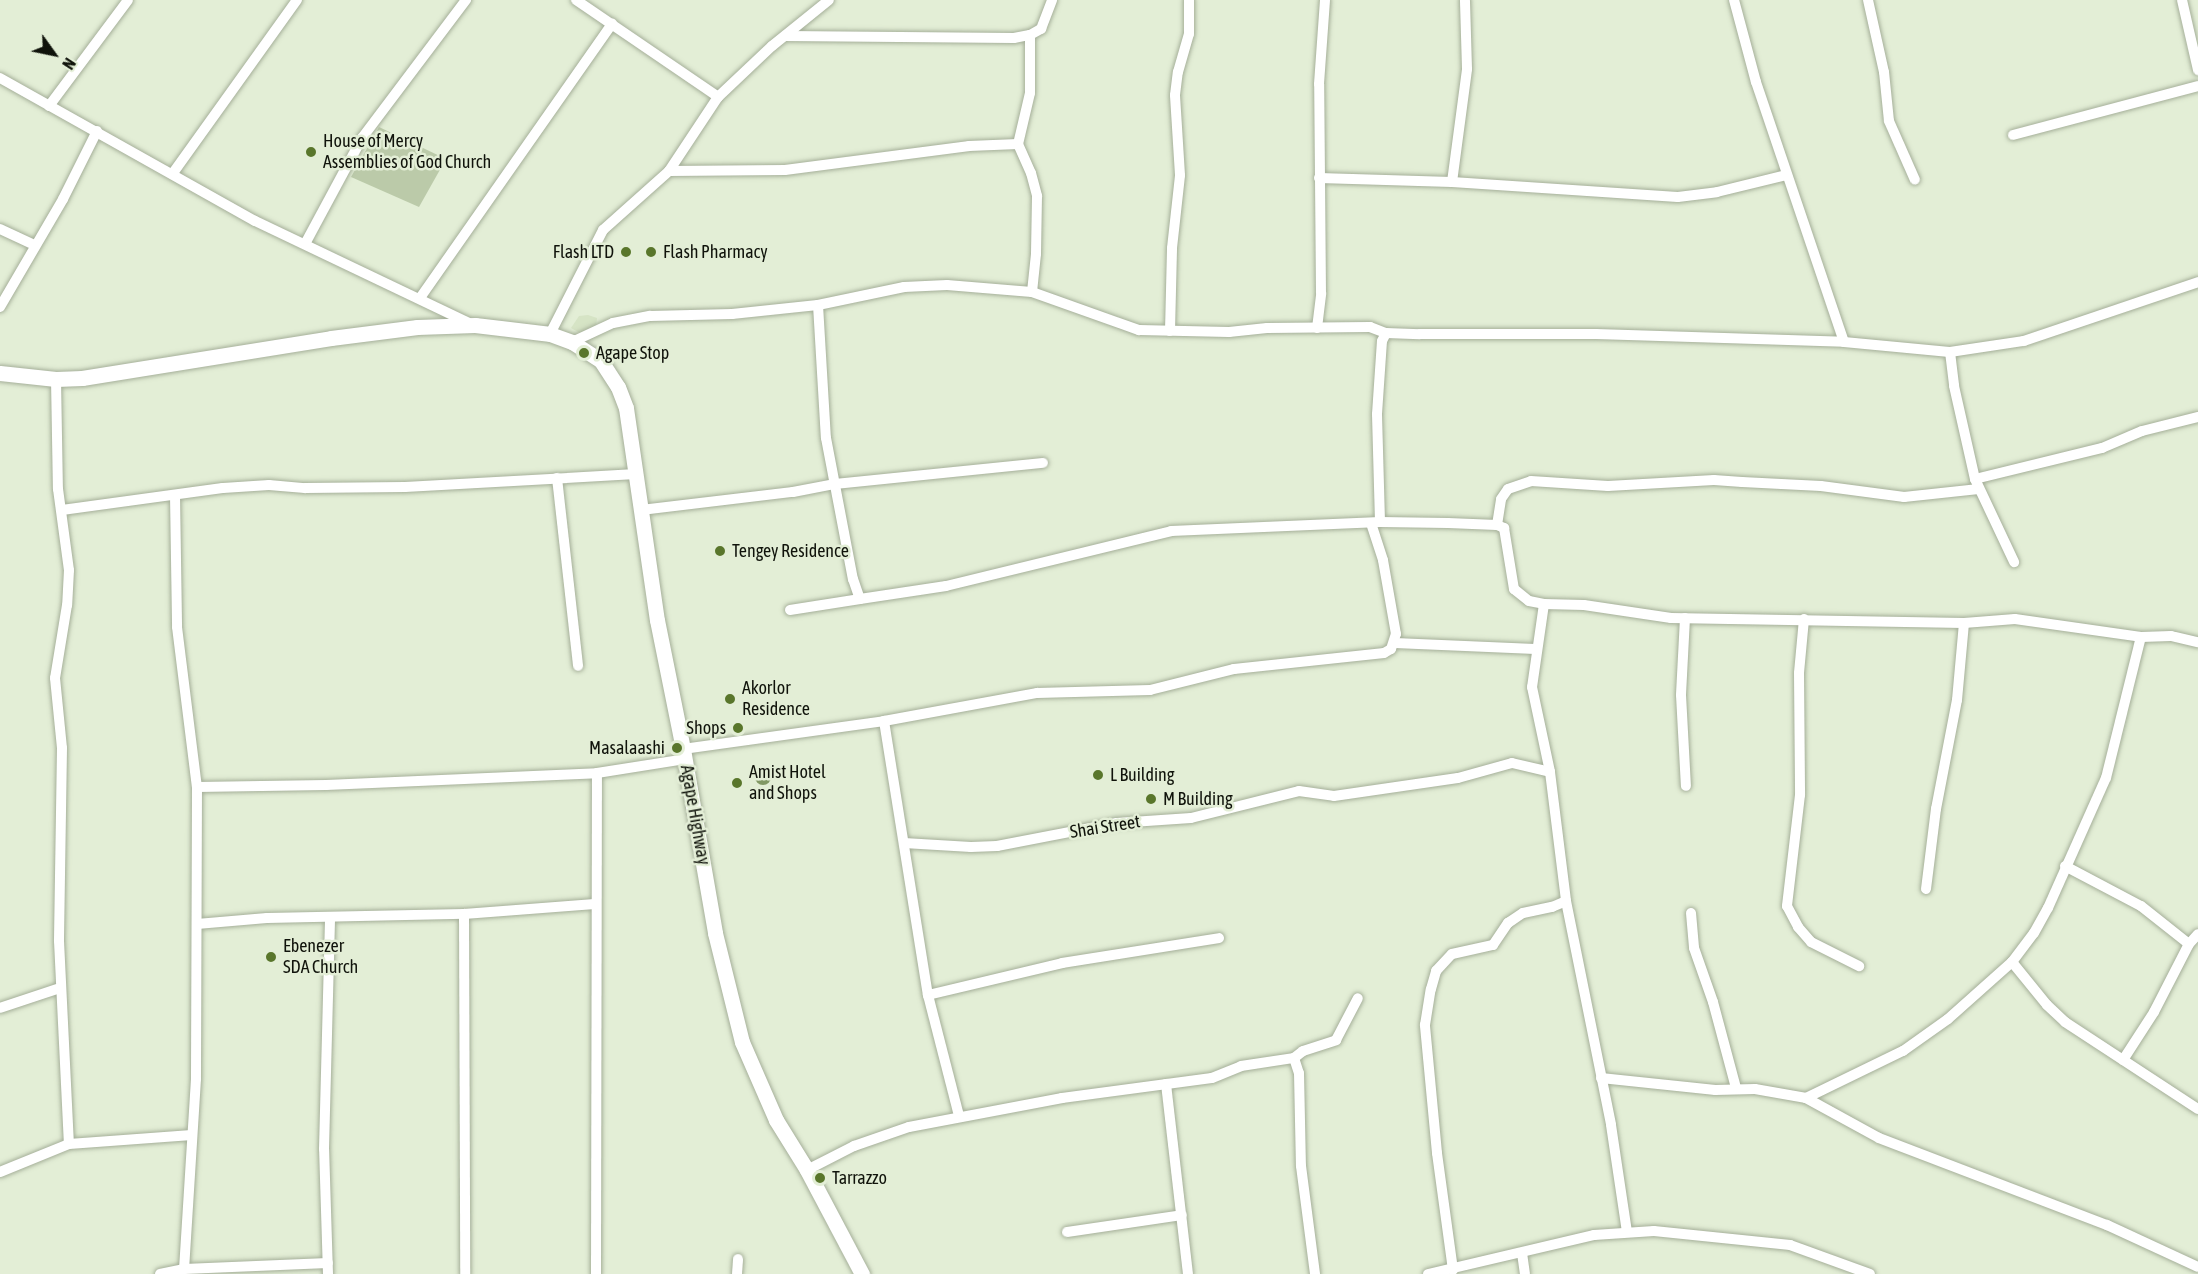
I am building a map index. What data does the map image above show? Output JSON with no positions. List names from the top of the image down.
{
  "streets": {
    "street": ["Agape Highway", "Shai Street"]
  },
  "places": [
    "House of Mercy Assemblies of God Church",
    "Flash LTD",
    "Flash Pharmacy",
    "Agape Stop",
    "Tengey Residence",
    "Akorlor Residence",
    "Shops",
    "Masalaashi",
    "L Building",
    "Amist Hotel and Shops",
    "M Building",
    "Ebenezer SDA Church",
    "Tarrazzo"
  ],
  "north": "bottom right"
}
